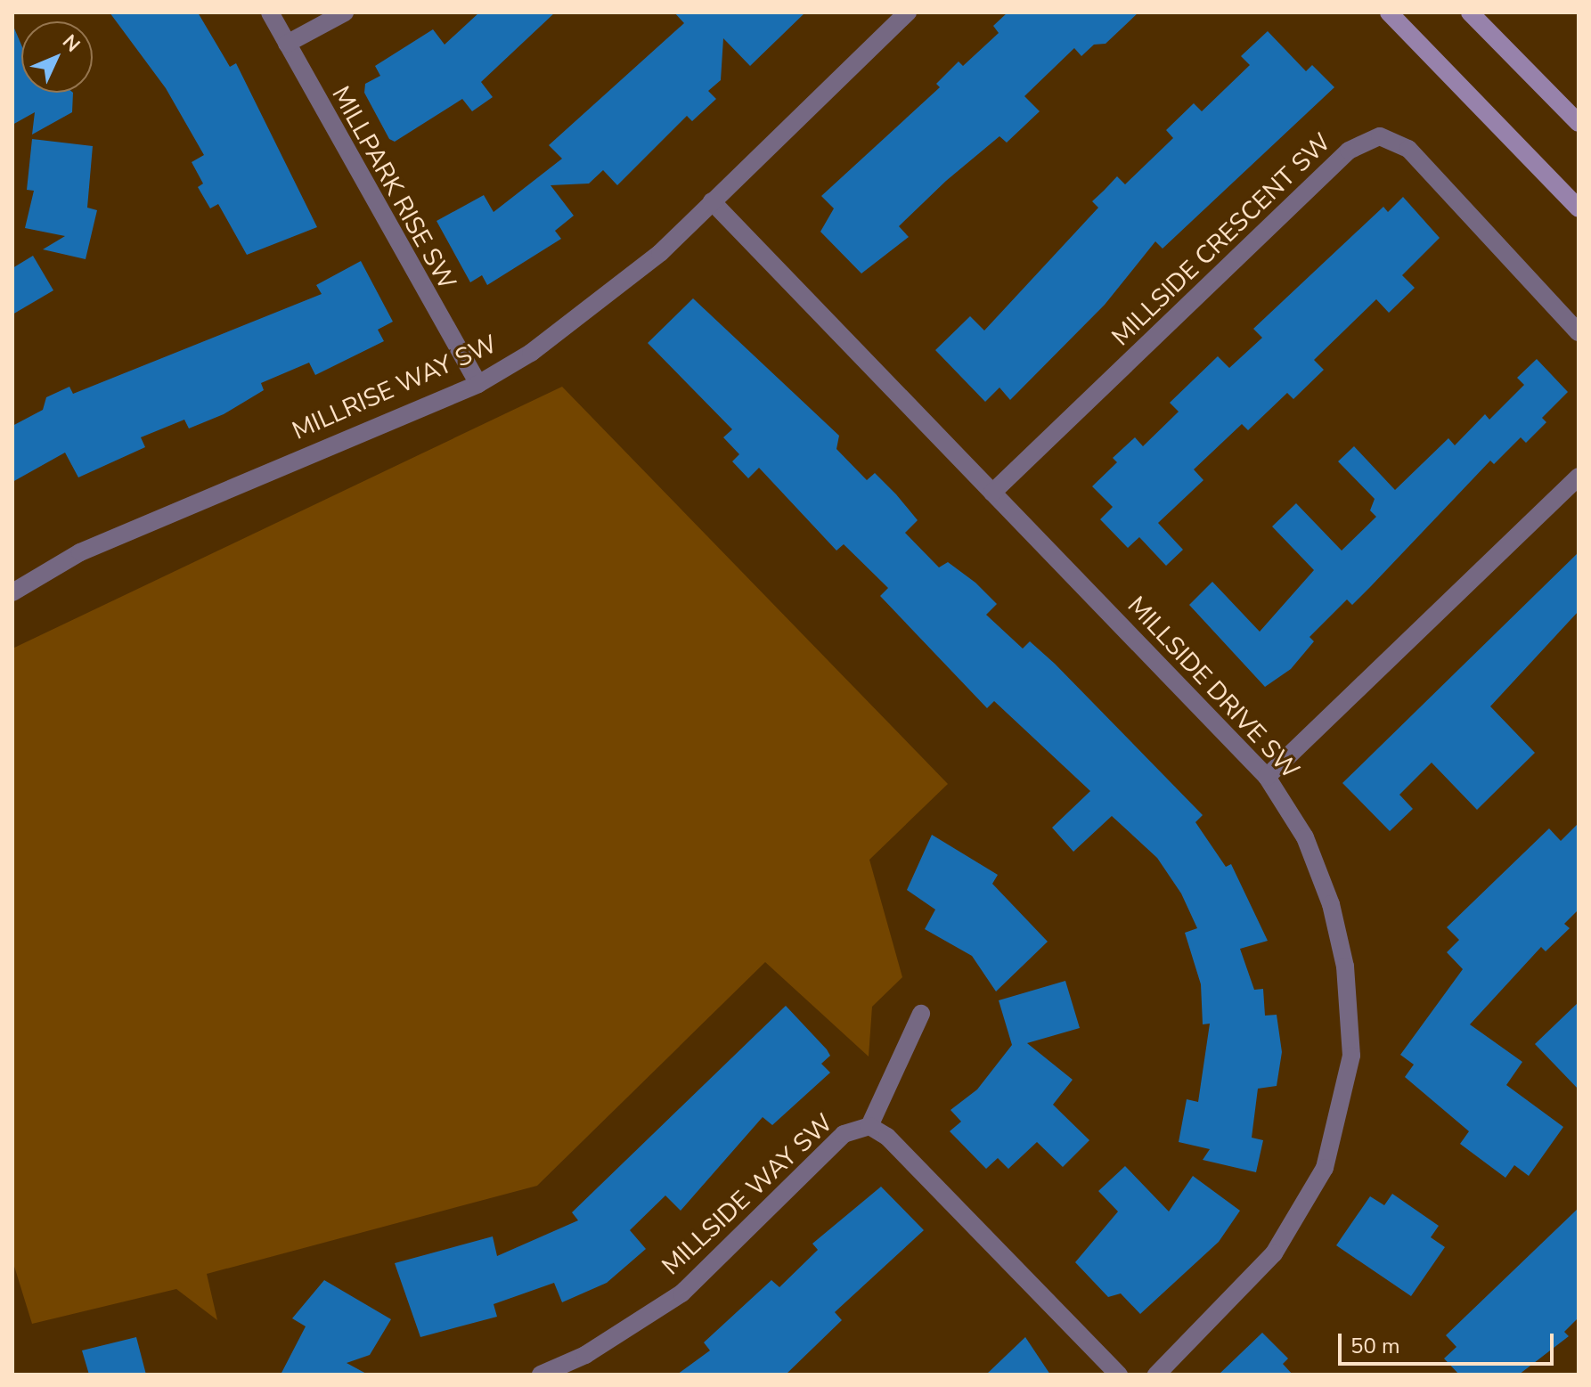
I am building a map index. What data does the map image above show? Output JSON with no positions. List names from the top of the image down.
{
  "streets": {
    "street": [
      "MILLPARK RISE SW",
      "MILLSIDE CRESCENT SW",
      "MILLRISE WAY SW",
      "MILLSIDE DRIVE SW",
      "MILLSIDE WAY SW"
    ]
  },
  "crossings": [
    ["MILLPARK RISE SW", "MILLRISE WAY SW"],
    ["MILLSIDE CRESCENT SW", "MILLSIDE DRIVE SW"],
    ["MILLRISE WAY SW", "MILLSIDE DRIVE SW"]
  ],
  "scale_bar": "50 m",
  "north": "top right"
}
